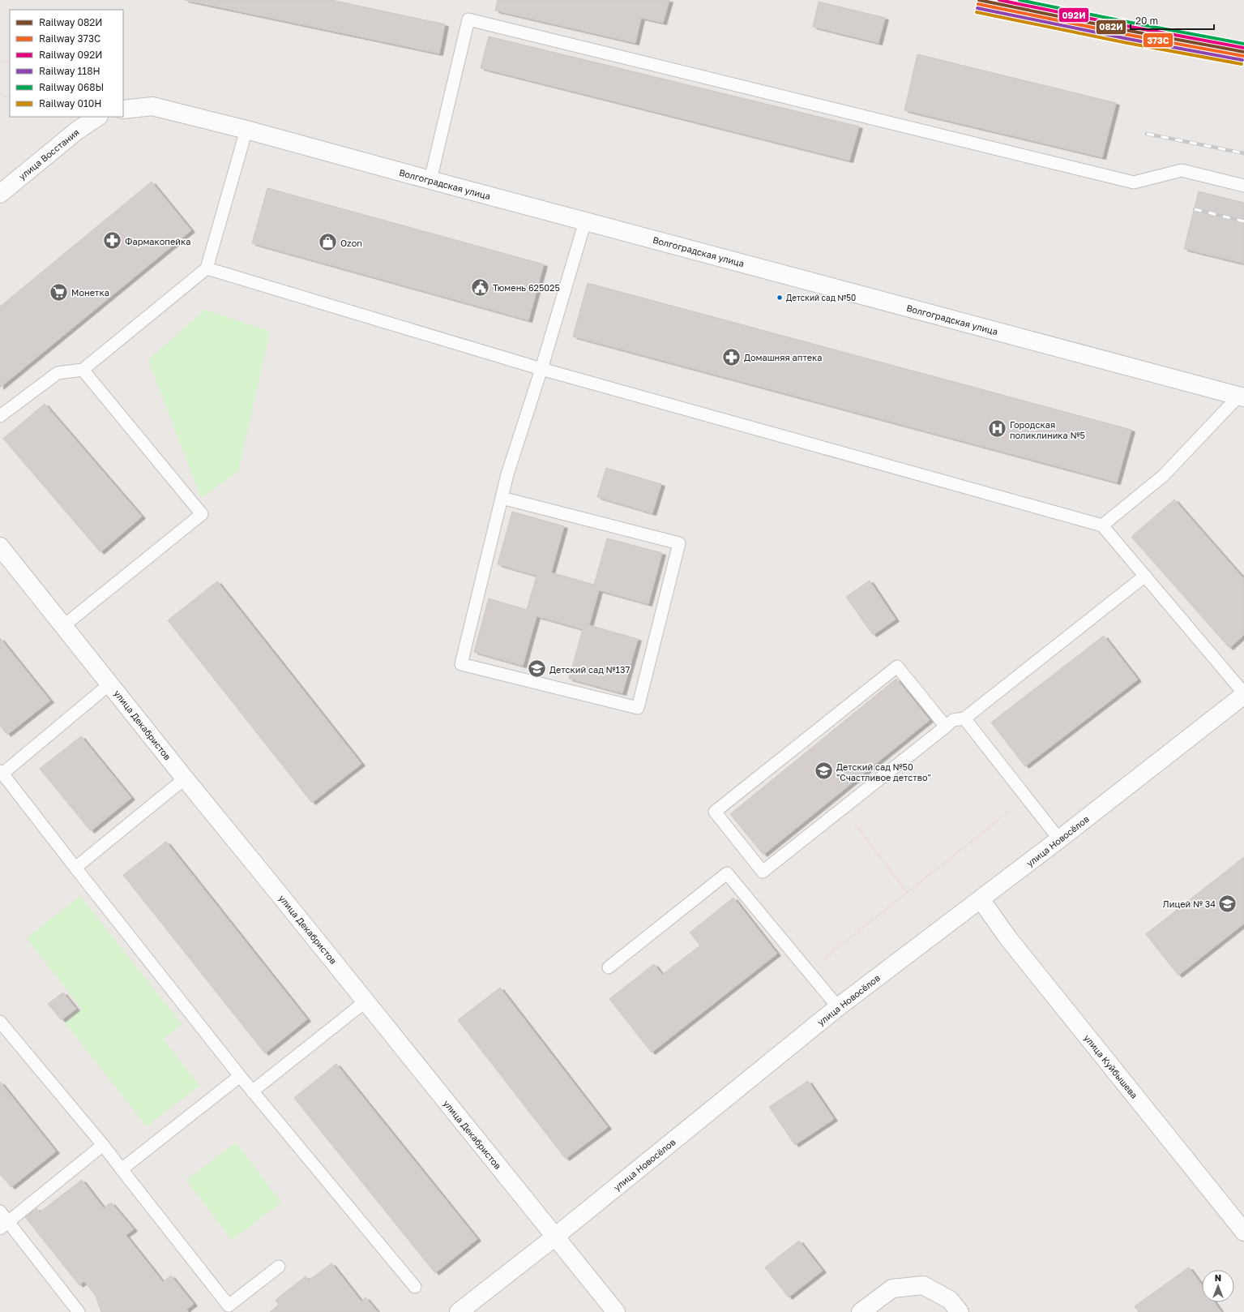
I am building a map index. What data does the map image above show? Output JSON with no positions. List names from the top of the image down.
{
  "streets": {
    "street": [
      "улица Восстания",
      "Волгоградская улица",
      "улица Декабристов",
      "улица Новосёлов",
      "улица Куйбышева"
    ]
  },
  "crossings": [
    ["улица Декабристов", "улица Новосёлов"],
    ["улица Новосёлов", "улица Куйбышева"]
  ],
  "places": {
    "pharmacy": ["Фармакопейка", "Домашняя аптека"],
    "shop": ["Ozon"],
    "public building": ["Тюмень 625025"],
    "supermarket": ["Монетка"],
    "other": ["Детский сад №50"],
    "hospital": ["Городская поликлиника №5"],
    "school or university": ["Детский сад №137", "Детский сад №50 \"Счастливое детство\"", "Лицей № 34"]
  },
  "lines": [
    "rail line 082И",
    "rail line 092И",
    "rail line 068Ы",
    "rail line 373C",
    "rail line 118Н",
    "rail line 010Н"
  ],
  "legend": [
    "Railway 082И",
    "Railway 373C",
    "Railway 092И",
    "Railway 118Н",
    "Railway 068Ы",
    "Railway 010Н"
  ],
  "scale_bar": "20 m",
  "north": "top"
}
